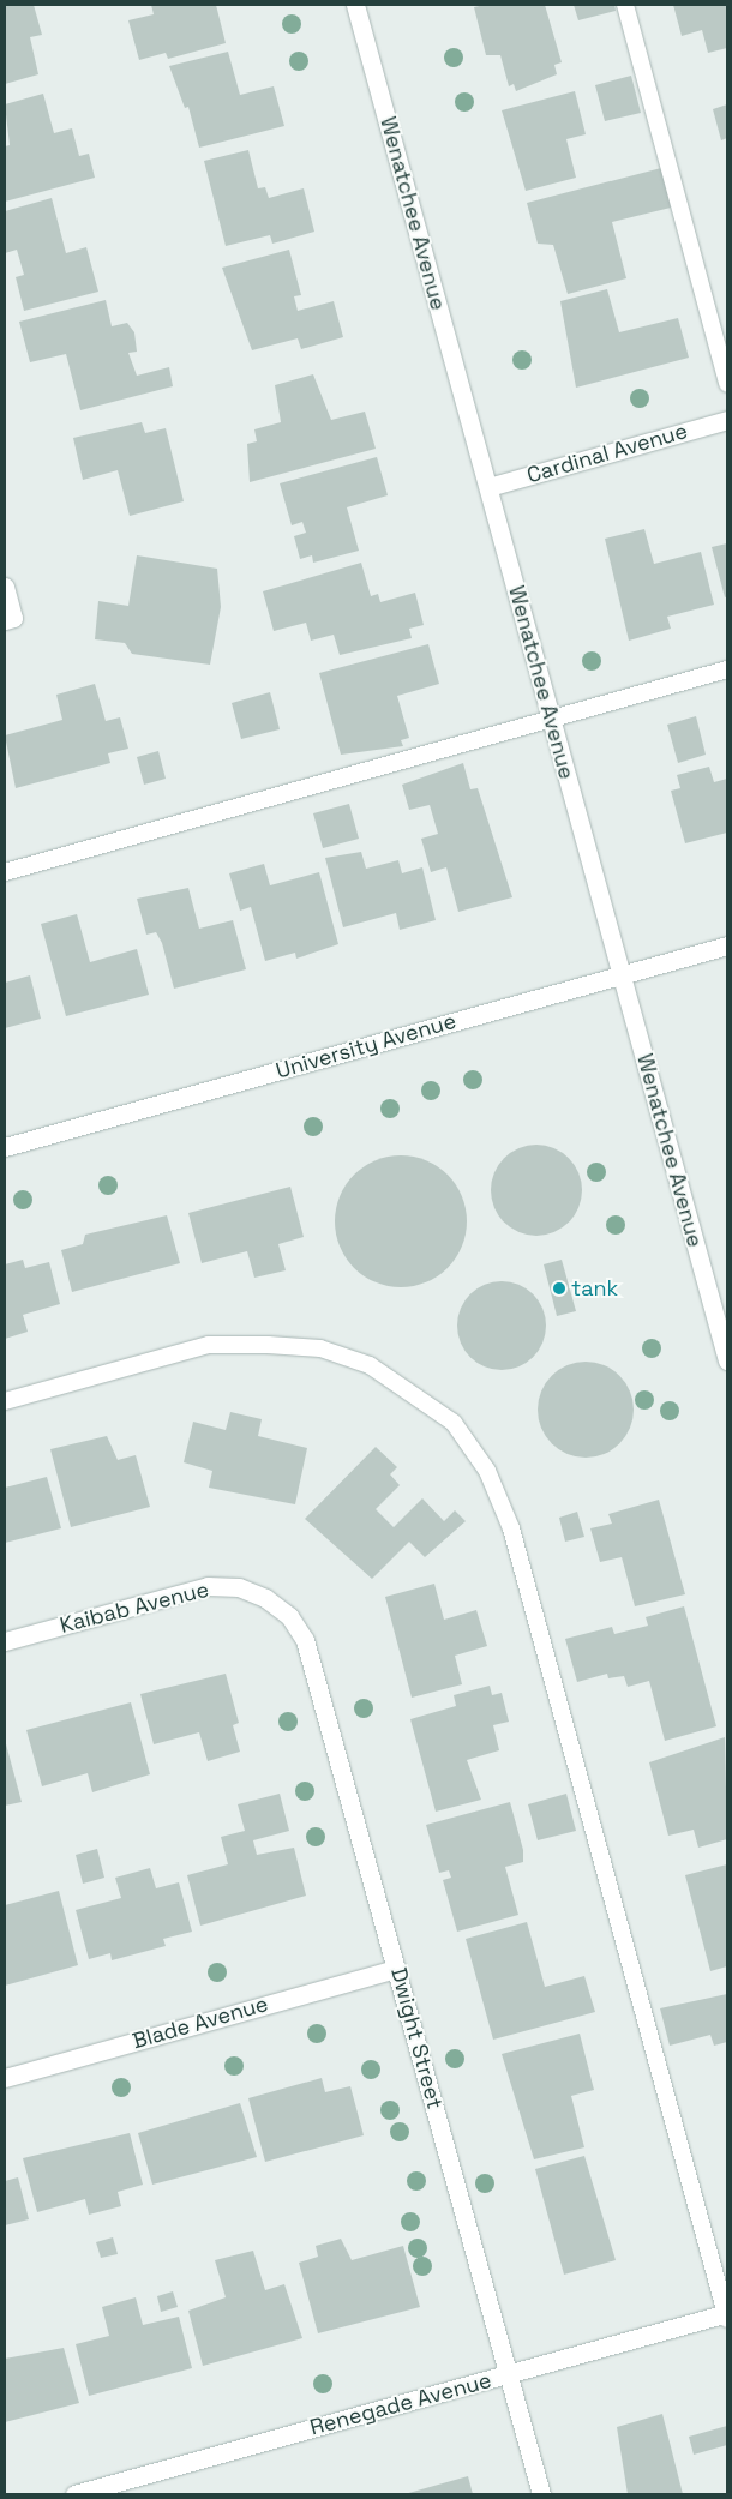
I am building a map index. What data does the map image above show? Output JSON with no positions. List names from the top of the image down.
{
  "streets": {
    "street": [
      "Wenatchee Avenue",
      "Cardinal Avenue",
      "University Avenue",
      "Kaibab Avenue",
      "Blade Avenue",
      "Dwight Street",
      "Renegade Avenue"
    ]
  },
  "crossings": [
    ["Wenatchee Avenue", "Cardinal Avenue"],
    ["Wenatchee Avenue", "University Avenue"],
    ["Kaibab Avenue", "Dwight Street"],
    ["Blade Avenue", "Dwight Street"],
    ["Dwight Street", "Renegade Avenue"]
  ],
  "places": ["tank"]
}
